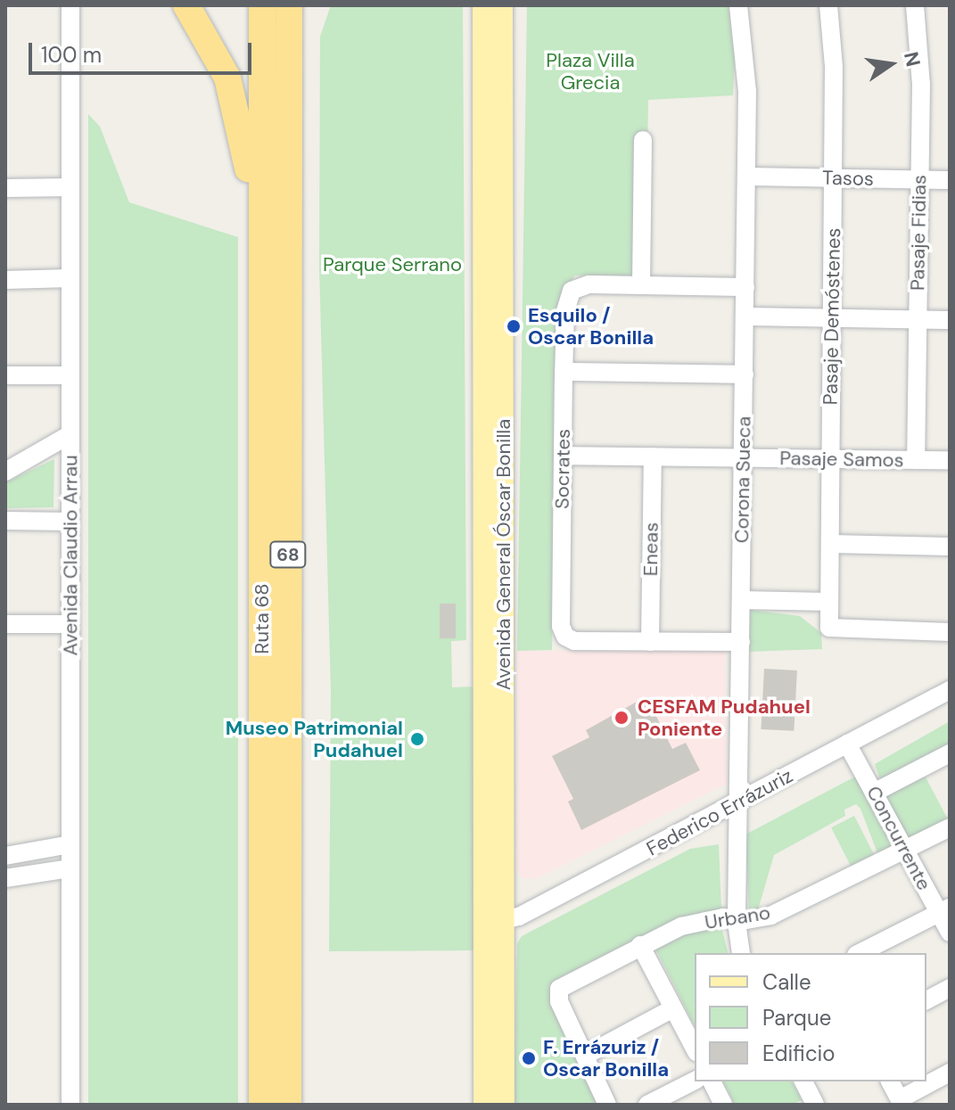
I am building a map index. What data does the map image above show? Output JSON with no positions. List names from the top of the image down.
{
  "streets": {
    "highway": ["68", "Ruta 68"],
    "main road": ["Avenida General Óscar Bonilla"],
    "street": [
      "Tasos",
      "Pasaje Fidias",
      "Pasaje Demóstenes",
      "Pasaje Samos",
      "Socrates",
      "Corona Sueca",
      "Eneas",
      "Avenida Claudio Arrau",
      "Federico Errázuriz",
      "Concurrente",
      "Urbano"
    ]
  },
  "crossings": [
    ["Tasos", "Pasaje Fidias"],
    ["Tasos", "Pasaje Demóstenes"],
    ["Tasos", "Corona Sueca"],
    ["Pasaje Fidias", "Pasaje Samos"],
    ["Pasaje Demóstenes", "Pasaje Samos"],
    ["Pasaje Samos", "Socrates"],
    ["Pasaje Samos", "Corona Sueca"],
    ["Pasaje Samos", "Eneas"],
    ["Socrates", "Eneas"],
    ["Corona Sueca", "Federico Errázuriz"],
    ["Corona Sueca", "Urbano"],
    ["Avenida General Óscar Bonilla", "Federico Errázuriz"],
    ["Federico Errázuriz", "Concurrente"],
    ["Concurrente", "Urbano"]
  ],
  "parks": ["Plaza Villa Grecia", "Parque Serrano"],
  "places": [
    "Esquilo / Oscar Bonilla",
    "CESFAM Pudahuel Poniente",
    "Museo Patrimonial Pudahuel",
    "F. Errázuriz / Oscar Bonilla"
  ],
  "legend": ["Calle", "Parque", "Edificio"],
  "scale_bar": "100 m",
  "north": "right"
}
